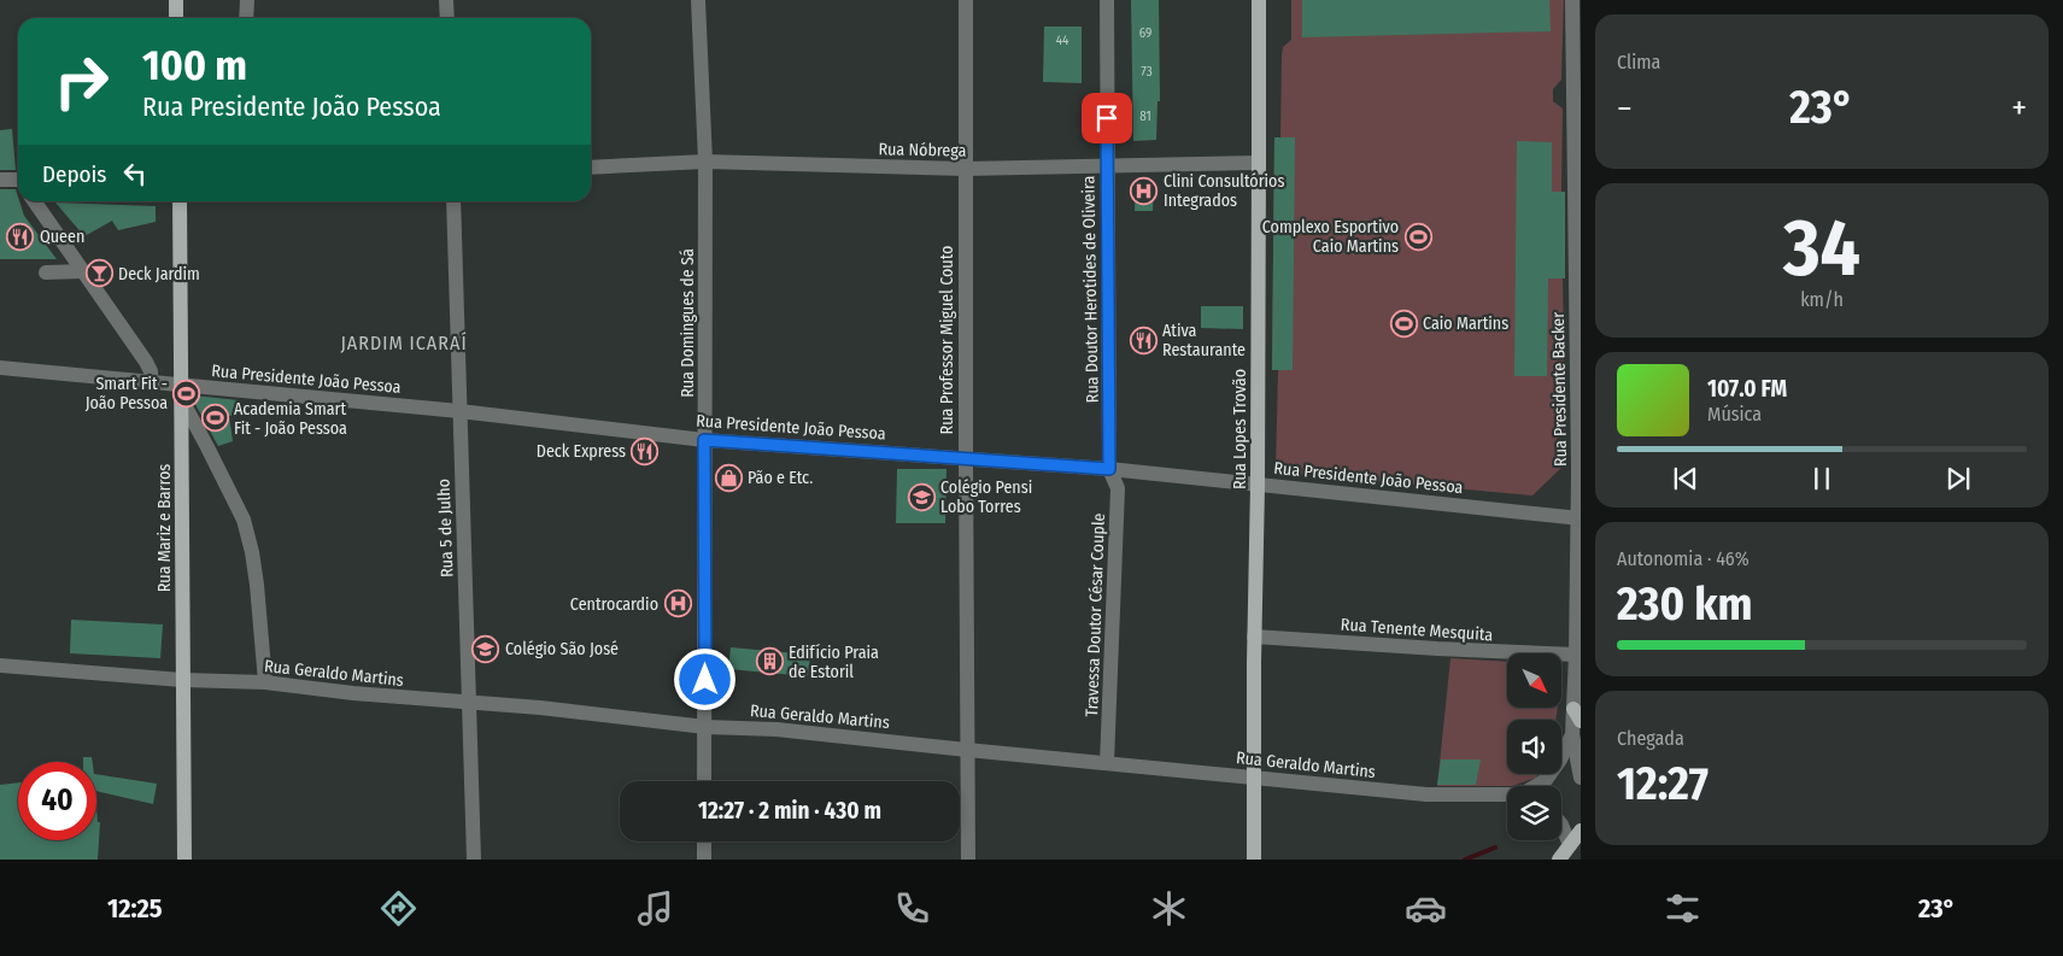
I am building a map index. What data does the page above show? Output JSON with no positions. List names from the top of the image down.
{
  "streets": {
    "main road": ["Rua Lopes Trovão", "Rua Mariz e Barros"],
    "street": [
      "Rua Nóbrega",
      "Rua Doutor Herotides de Oliveira",
      "Rua Domingues de Sá",
      "Rua Professor Miguel Couto",
      "Rua Presidente João Pessoa",
      "Rua Presidente Backer",
      "Rua 5 de Julho",
      "Travessa Doutor César Couple",
      "Rua Tenente Mesquita",
      "Rua Geraldo Martins"
    ]
  },
  "crossings": [
    ["Rua Nóbrega", "Rua Doutor Herotides de Oliveira"],
    ["Rua Nóbrega", "Rua Domingues de Sá"],
    ["Rua Nóbrega", "Rua Professor Miguel Couto"],
    ["Rua Nóbrega", "Rua Lopes Trovão"],
    ["Rua Doutor Herotides de Oliveira", "Rua Presidente João Pessoa"],
    ["Rua Doutor Herotides de Oliveira", "Travessa Doutor César Couple"],
    ["Rua Domingues de Sá", "Rua Presidente João Pessoa"],
    ["Rua Domingues de Sá", "Rua Geraldo Martins"],
    ["Rua Professor Miguel Couto", "Rua Presidente João Pessoa"],
    ["Rua Professor Miguel Couto", "Rua Geraldo Martins"],
    ["Rua Presidente João Pessoa", "Rua Presidente Backer"],
    ["Rua Presidente João Pessoa", "Rua Lopes Trovão"],
    ["Rua Presidente João Pessoa", "Rua Mariz e Barros"],
    ["Rua Presidente João Pessoa", "Rua 5 de Julho"],
    ["Rua Presidente João Pessoa", "Travessa Doutor César Couple"],
    ["Rua Presidente Backer", "Rua Tenente Mesquita"],
    ["Rua Lopes Trovão", "Rua Tenente Mesquita"],
    ["Rua Lopes Trovão", "Rua Geraldo Martins"],
    ["Rua Mariz e Barros", "Rua Geraldo Martins"],
    ["Rua 5 de Julho", "Rua Geraldo Martins"],
    ["Travessa Doutor César Couple", "Rua Geraldo Martins"]
  ],
  "districts": ["JARDIM ICARAÍ"],
  "places": {
    "hospital": ["Clini Consultórios Integrados", "Centrocardio"],
    "restaurant": ["Queen", "Ativa Restaurante", "Deck Express"],
    "sports": [
      "Complexo Esportivo Caio Martins",
      "Caio Martins",
      "Smart Fit - João Pessoa",
      "Academia Smart Fit - João Pessoa"
    ],
    "bar": ["Deck Jardim"],
    "shop": ["Pão e Etc."],
    "school or university": ["Colégio Pensi Lobo Torres", "Colégio São José"],
    "building": ["Edifício Praia de Estoril"]
  },
  "house_numbers": [
    "69",
    "44",
    "73",
    "81"
  ],
  "north": "bottom right",
  "page": {
    "tile": [
      "Clima",
      ["34", "km/h"],
      ["Autonomia · 46%", "230 km"],
      ["Chegada", "12:27"]
    ],
    "turn": ["100 m", "Rua Presidente João Pessoa"],
    "heat": ["−", "23°", "+"],
    "then": "Depois",
    "song": ["107.0 FM", "Música"],
    "limit": "40",
    "trip": "12:27 · 2 min · 430 m",
    "tabs": ["12:25", "23°"]
  }
}
